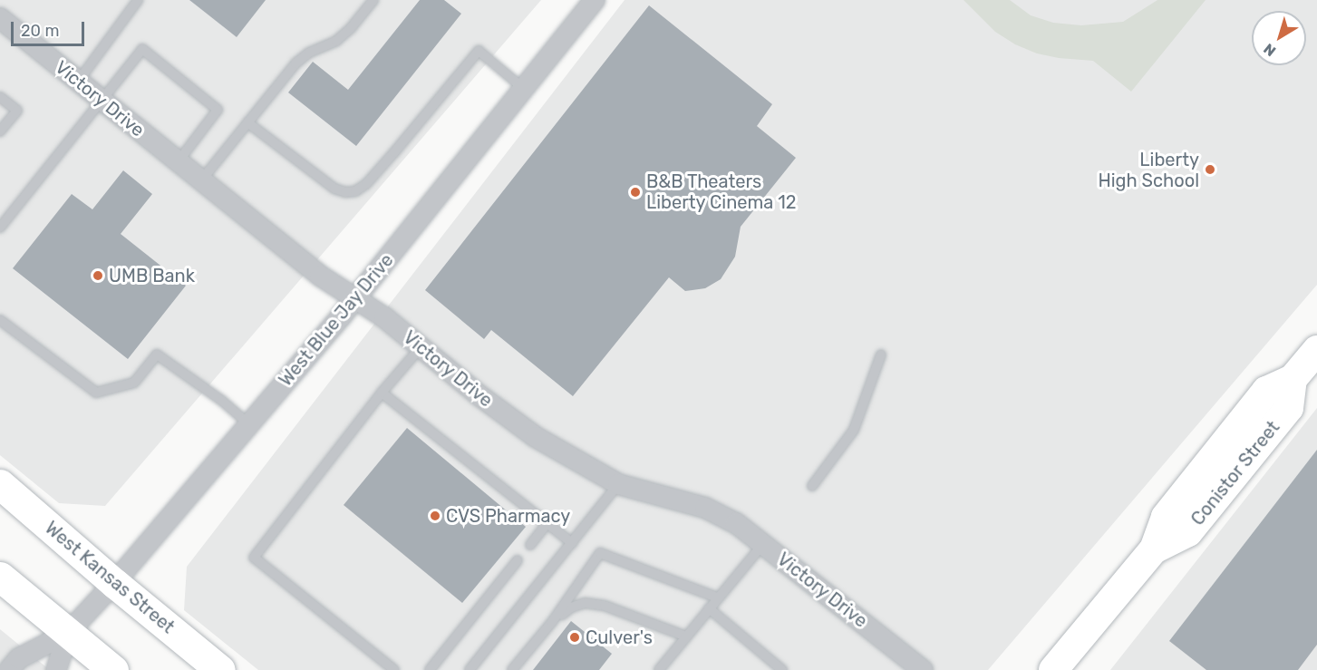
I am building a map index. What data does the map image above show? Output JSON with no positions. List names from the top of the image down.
{
  "streets": {
    "highway": ["West Kansas Street"],
    "main road": ["Conistor Street"],
    "street": ["Victory Drive", "West Blue Jay Drive"]
  },
  "crossings": [
    ["Victory Drive", "West Blue Jay Drive"],
    ["West Blue Jay Drive", "West Kansas Street"]
  ],
  "places": [
    "Liberty High School",
    "B&B Theaters Liberty Cinema 12",
    "UMB Bank",
    "CVS Pharmacy",
    "Culver's"
  ],
  "scale_bar": "20 m",
  "north": "bottom left"
}
